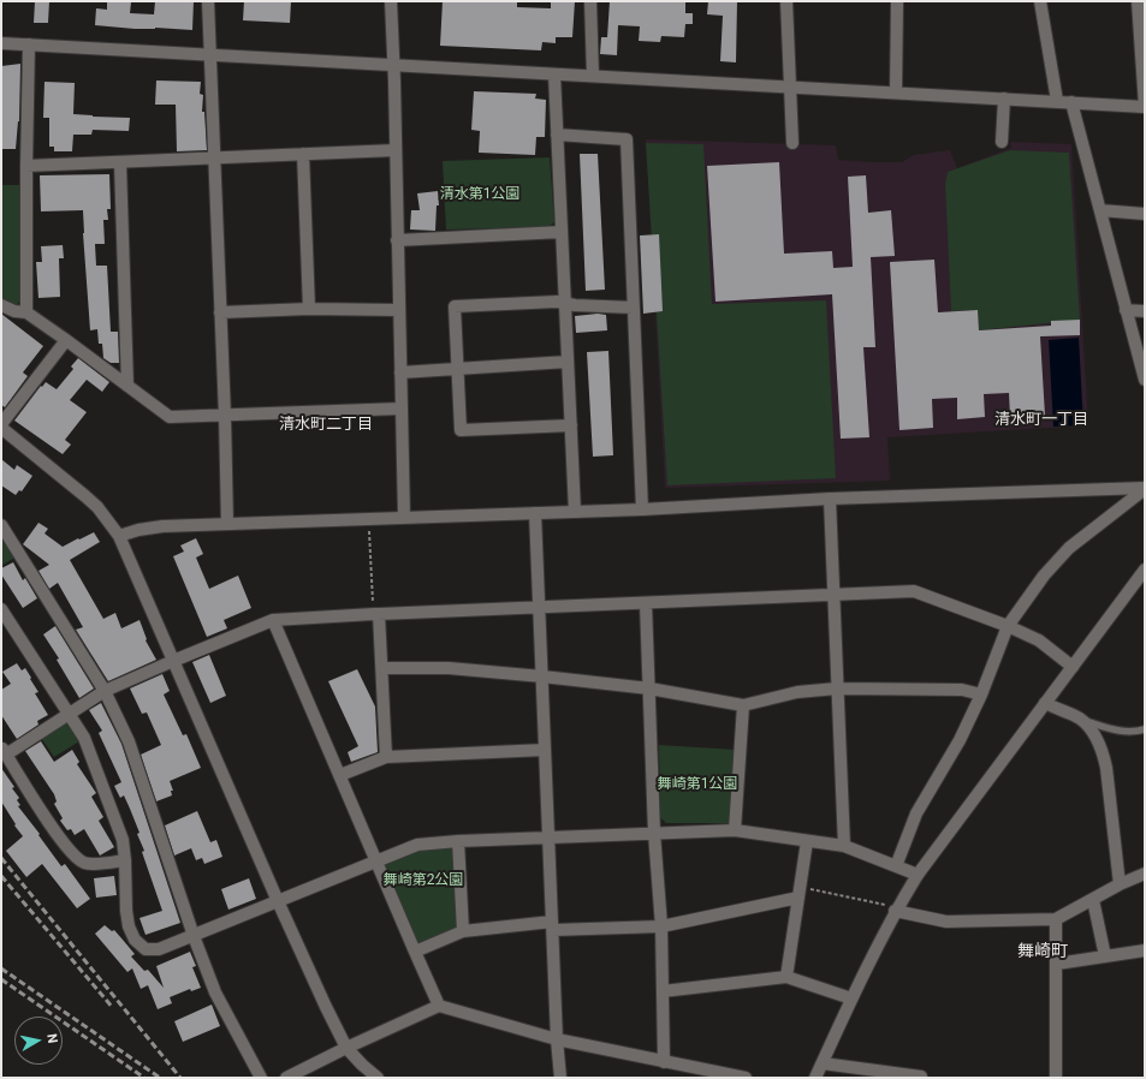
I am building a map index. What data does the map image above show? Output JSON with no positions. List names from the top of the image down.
{
  "districts": ["清水町一丁目", "清水町二丁目", "舞崎町"],
  "parks": ["清水第1公園", "舞崎第1公園", "舞崎第2公園"],
  "north": "right"
}
